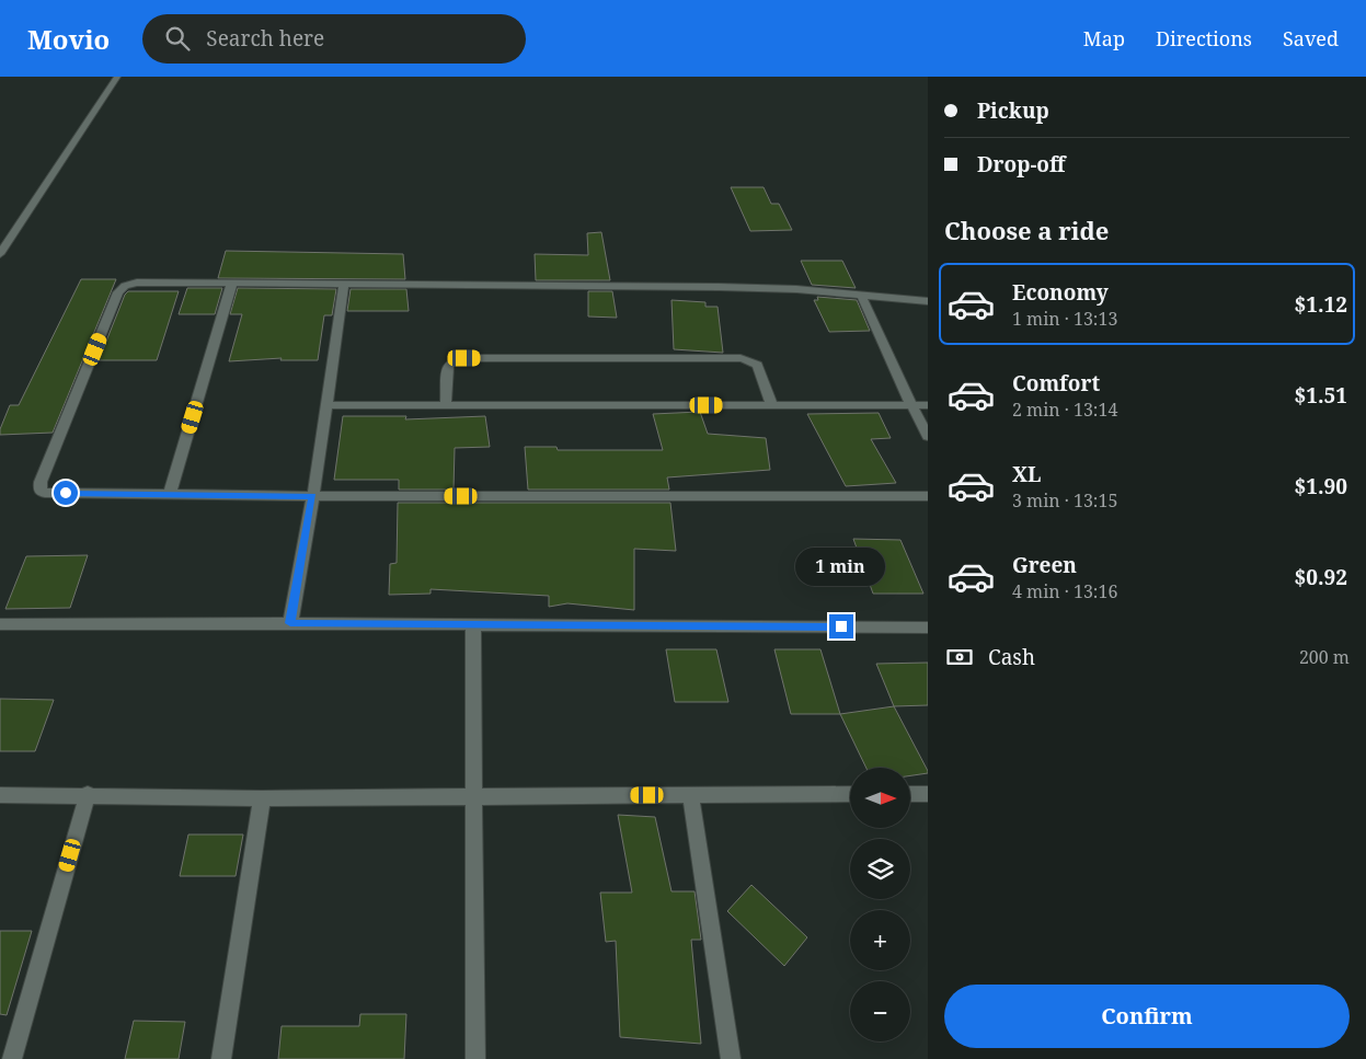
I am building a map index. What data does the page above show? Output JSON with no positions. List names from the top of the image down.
{
  "north": "right",
  "page": {
    "header": "Movio",
    "search": "Search here",
    "nav": ["Map", "Directions", "Saved"],
    "banner": ["Pickup", "Drop-off"],
    "heading": "Choose a ride",
    "list": [
      {
        "name": "Economy",
        "note": "1 min · 13:13",
        "value": "$1.12"
      },
      {
        "name": "Comfort",
        "note": "2 min · 13:14",
        "value": "$1.51"
      },
      {
        "name": "XL",
        "note": "3 min · 13:15",
        "value": "$1.90"
      },
      {
        "name": "Green",
        "note": "4 min · 13:16",
        "value": "$0.92"
      }
    ],
    "bubble": "1 min",
    "pay": ["Cash", "200 m"],
    "map_buttons": ["+", "−"],
    "buttons": "Confirm"
  }
}
